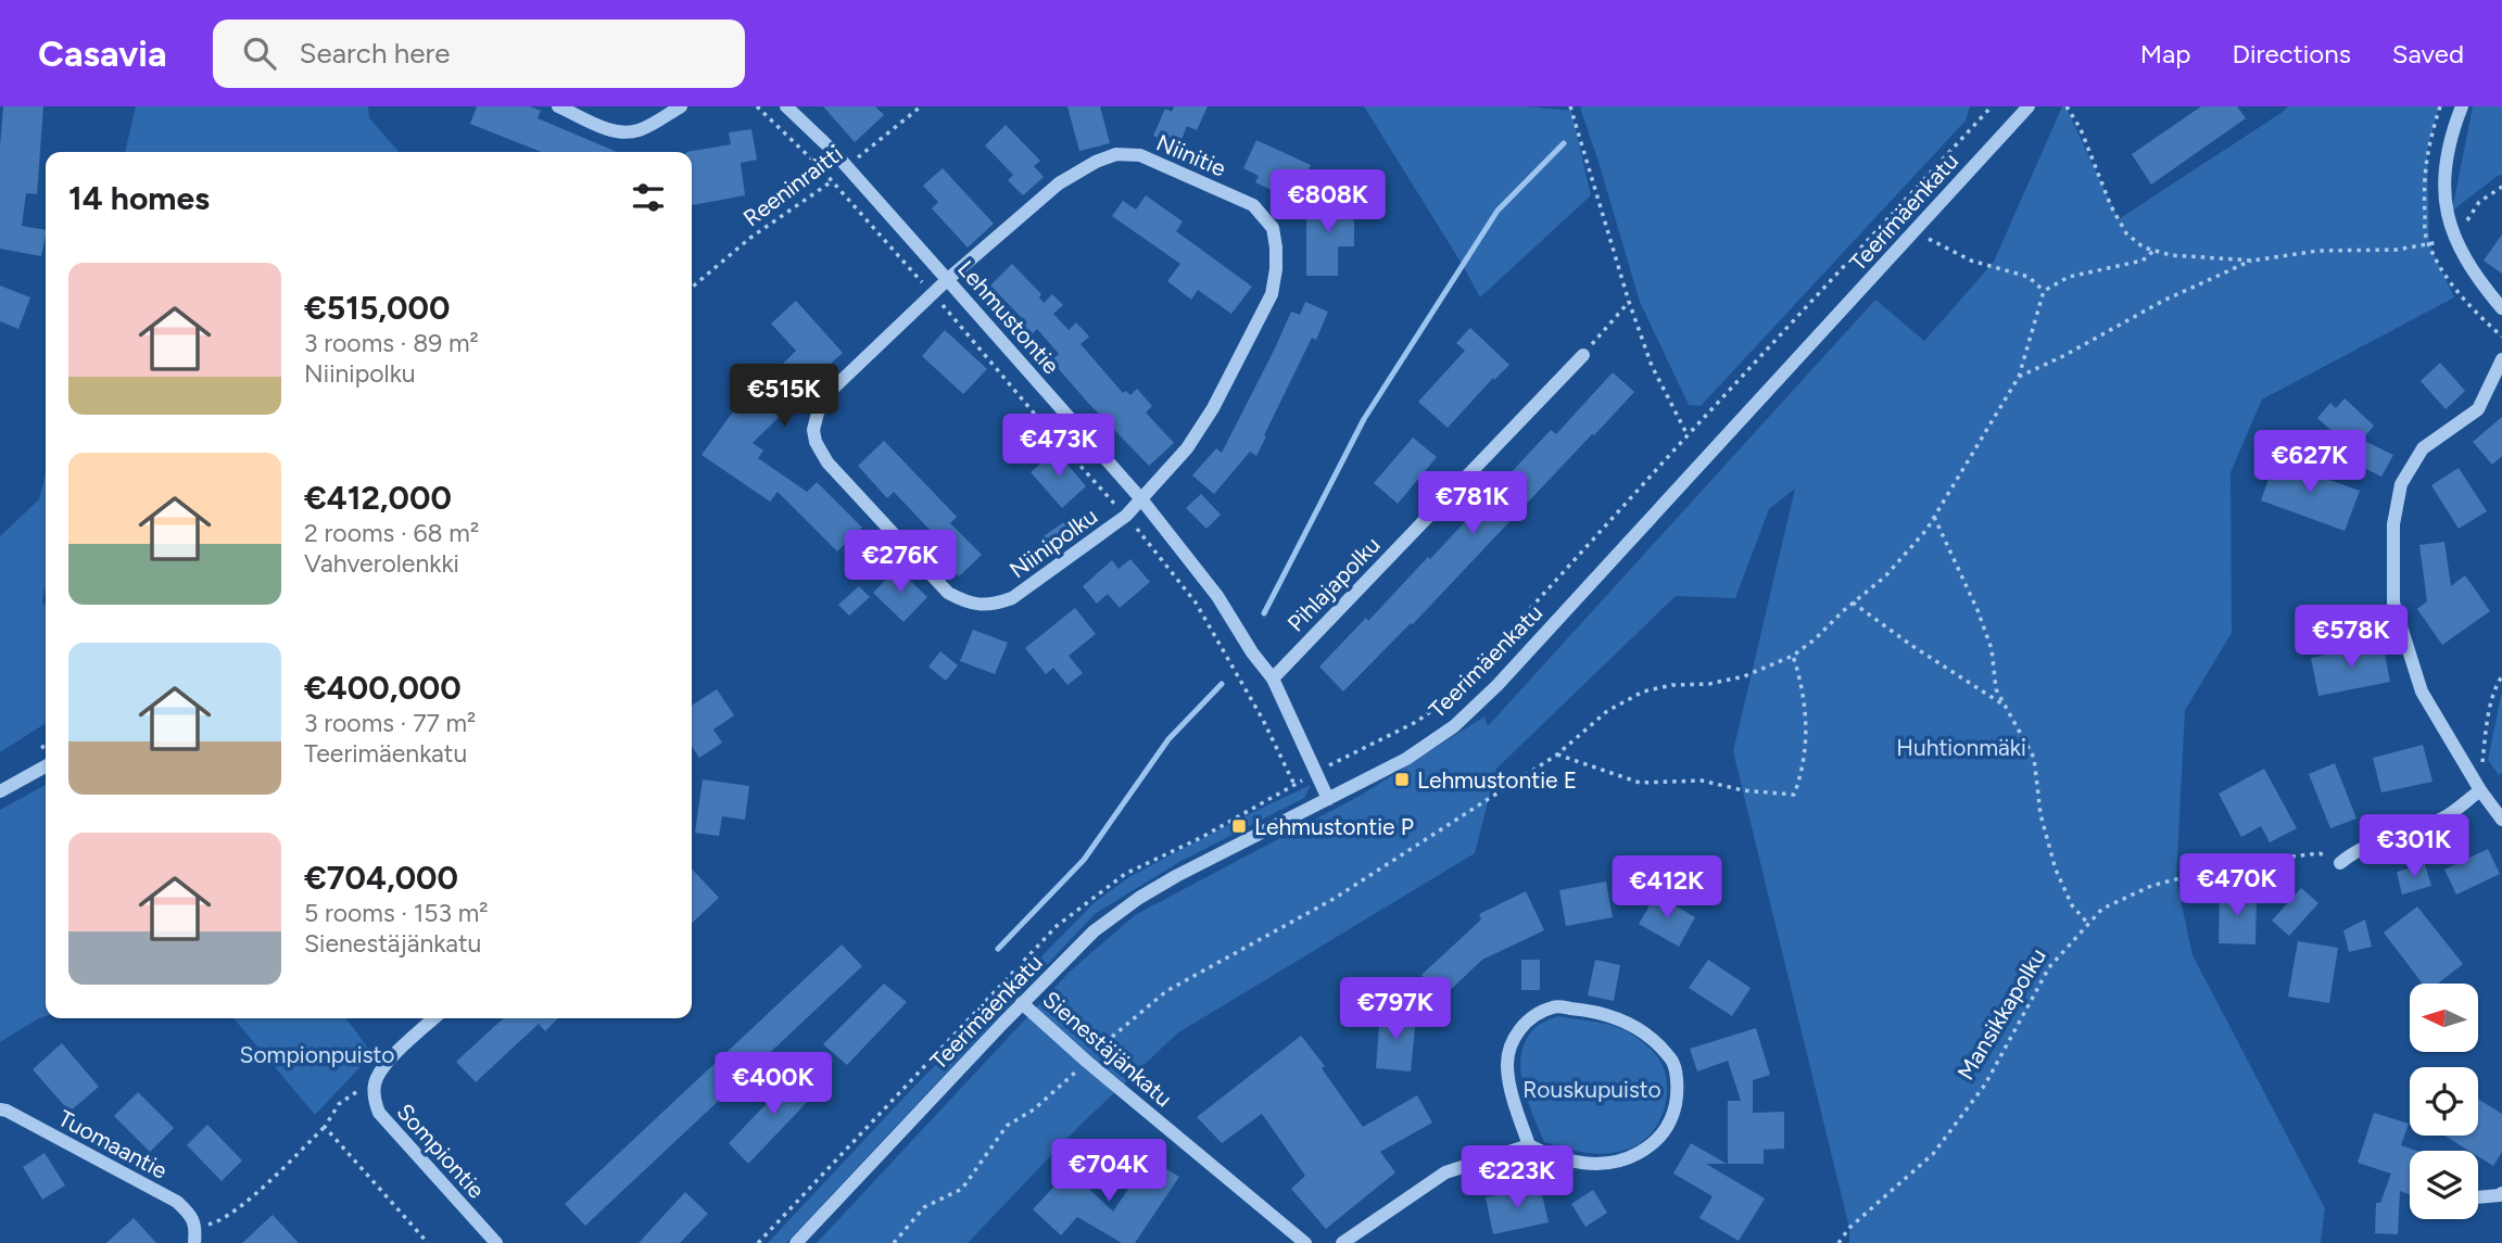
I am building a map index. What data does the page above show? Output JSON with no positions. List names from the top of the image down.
{
  "streets": {
    "street": [
      "Niinitie",
      "Teerimäenkatu",
      "Lehmustontie",
      "Niinipolku",
      "Pihlajapolku",
      "Sienestäjänkatu",
      "Tuomaantie",
      "Sompiontie"
    ],
    "path": ["Reeninraitti", "Mansikkapolku"]
  },
  "crossings": [
    ["Niinitie", "Lehmustontie"],
    ["Niinitie", "Niinipolku"],
    ["Reeninraitti", "Lehmustontie"],
    ["Teerimäenkatu", "Lehmustontie"],
    ["Teerimäenkatu", "Sienestäjänkatu"],
    ["Lehmustontie", "Niinipolku"],
    ["Lehmustontie", "Pihlajapolku"]
  ],
  "parks": ["Huhtionmäki", "Sompionpuisto", "Rouskupuisto"],
  "places": {
    "transit": ["Lehmustontie E", "Lehmustontie P"]
  },
  "north": "left",
  "page": {
    "header": "Casavia",
    "search": "Search here",
    "nav": ["Map", "Directions", "Saved"],
    "heading": "14 homes",
    "price": [
      "€808K",
      "€515K",
      "€473K",
      "€627K",
      "€781K",
      "€276K",
      "€578K",
      "€301K",
      "€470K",
      "€412K",
      "€797K",
      "€400K",
      "€704K",
      "€223K"
    ],
    "list": [
      {
        "name": "€515,000",
        "note": "3 rooms · 89 m² · Niinipolku"
      },
      {
        "name": "€412,000",
        "note": "2 rooms · 68 m² · Vahverolenkki"
      },
      {
        "name": "€400,000",
        "note": "3 rooms · 77 m² · Teerimäenkatu"
      },
      {
        "name": "€704,000",
        "note": "5 rooms · 153 m² · Sienestäjänkatu"
      }
    ]
  }
}
